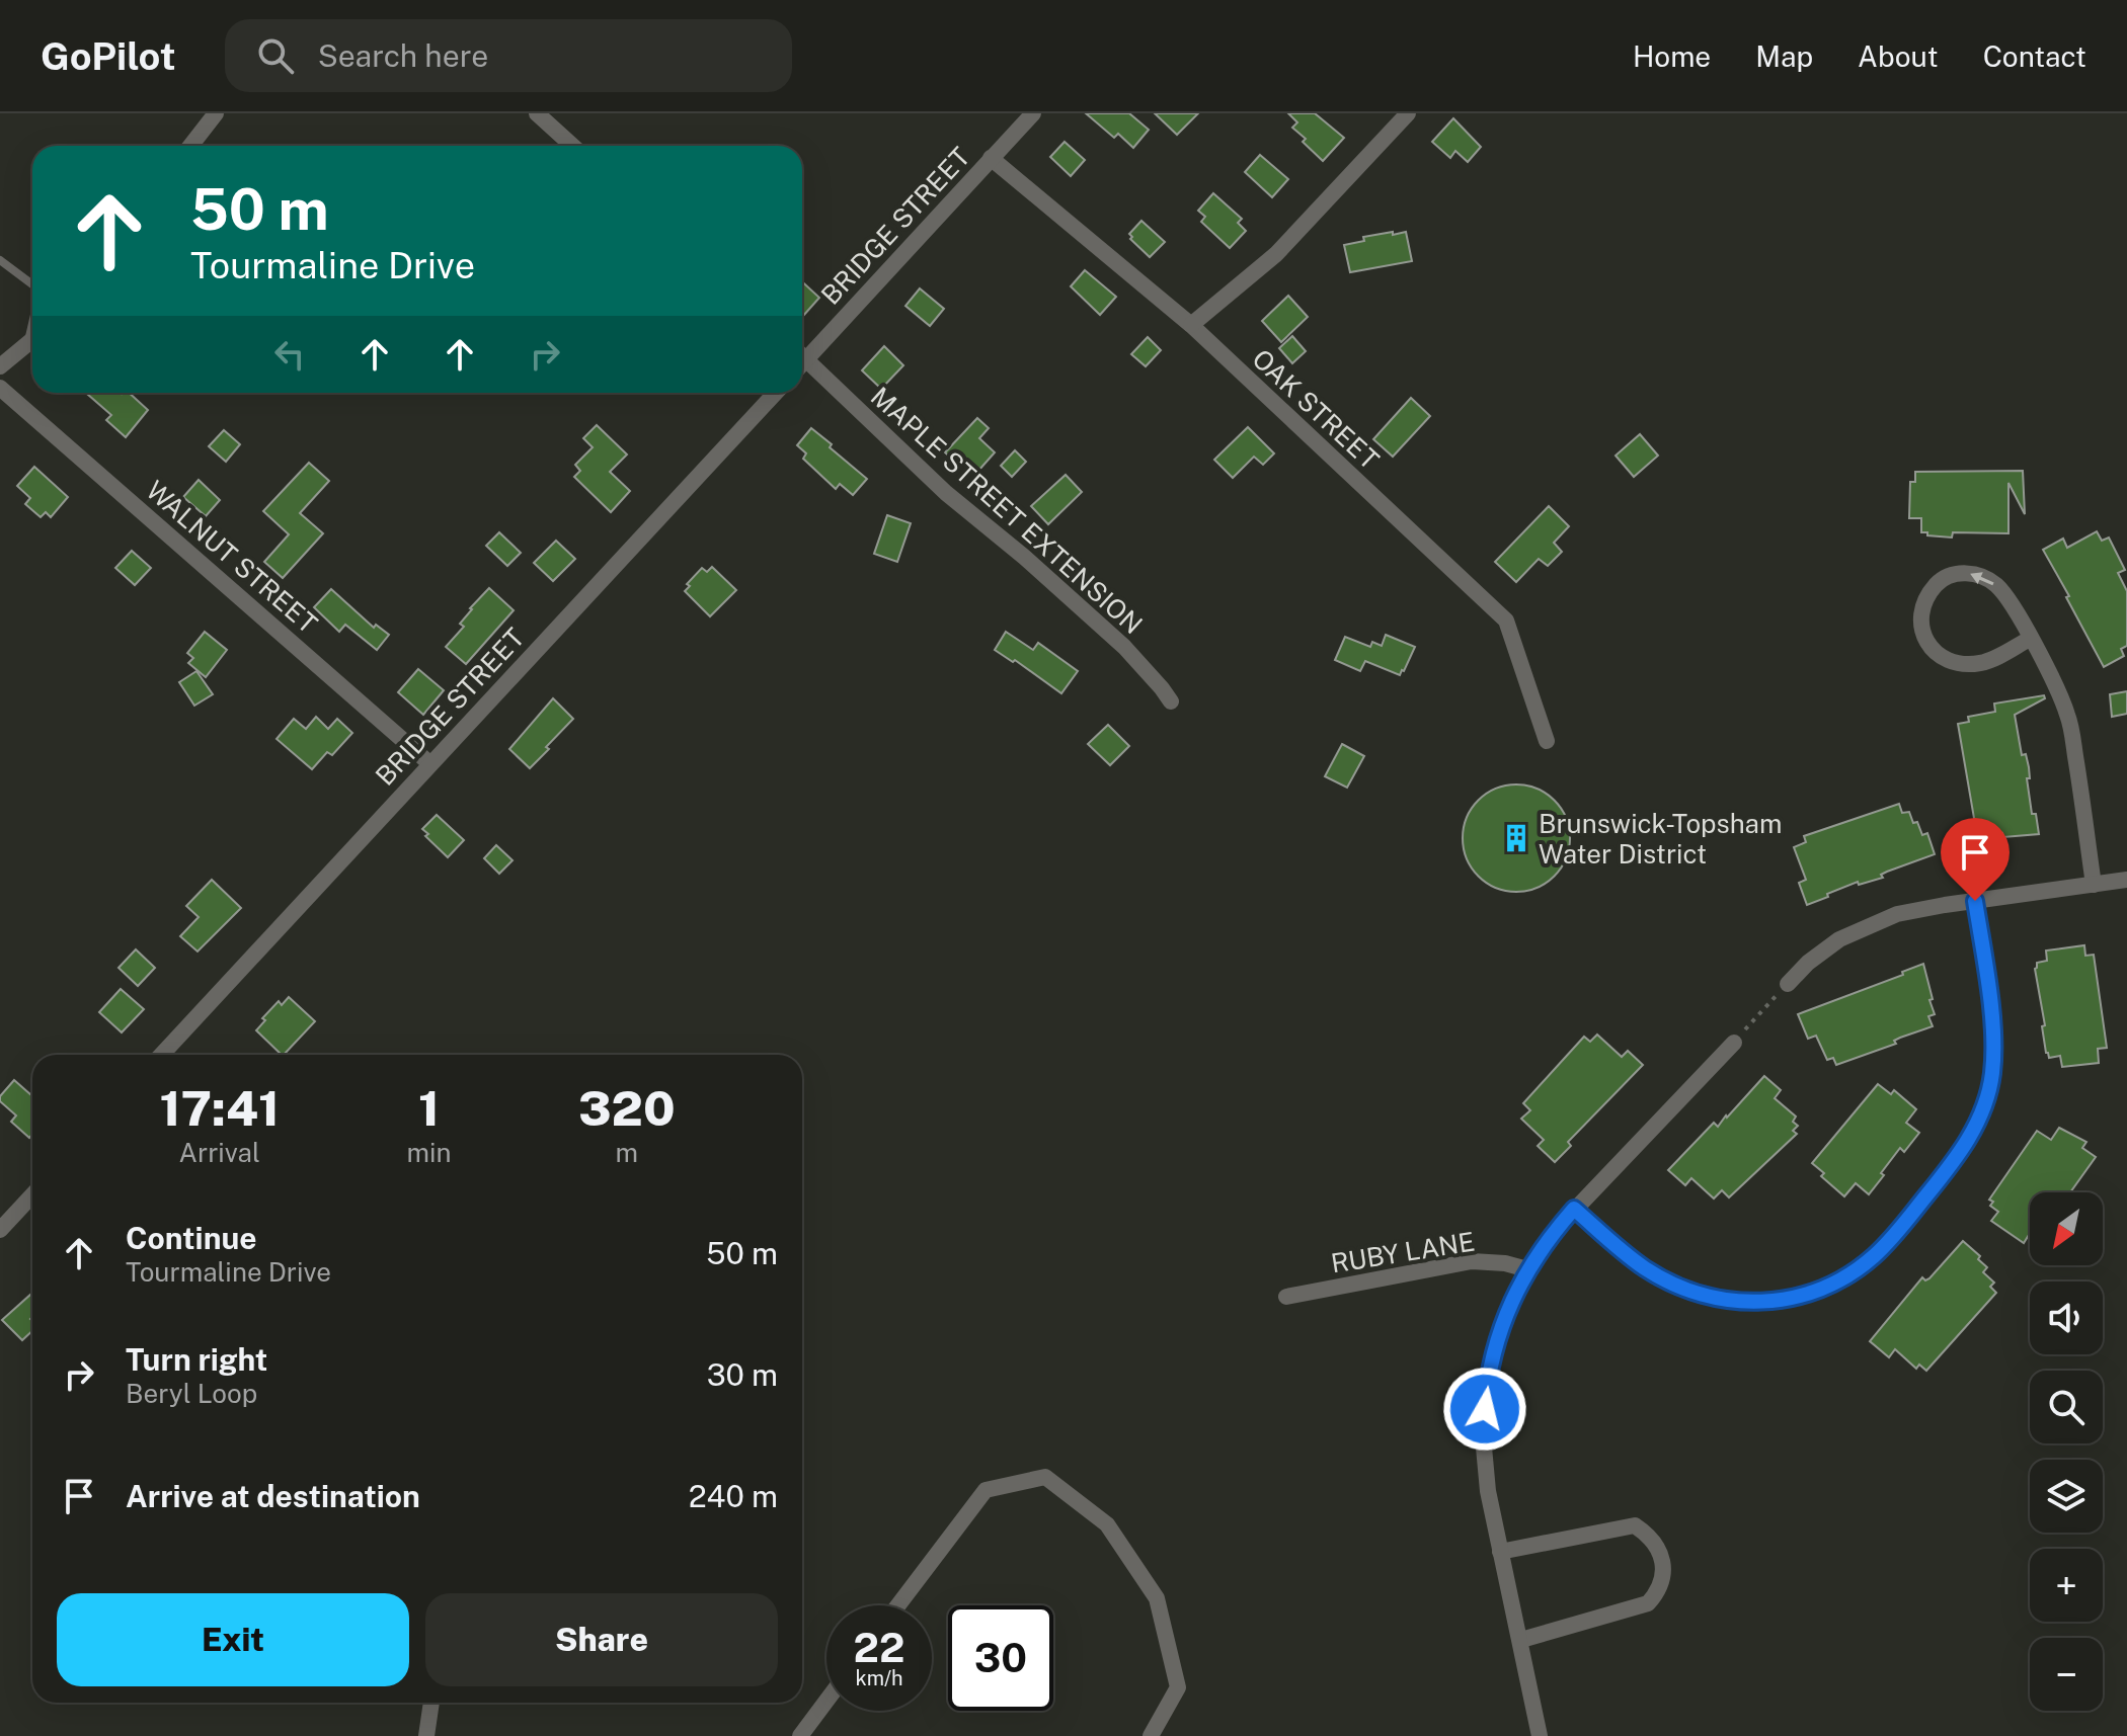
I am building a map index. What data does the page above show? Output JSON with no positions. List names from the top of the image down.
{
  "streets": {
    "street": [
      "BRIDGE STREET",
      "OAK STREET",
      "MAPLE STREET EXTENSION",
      "WALNUT STREET",
      "RUBY LANE"
    ]
  },
  "crossings": [
    ["BRIDGE STREET", "OAK STREET"],
    ["BRIDGE STREET", "WALNUT STREET"]
  ],
  "places": {
    "building": ["Brunswick-Topsham Water District"]
  },
  "north": "bottom left",
  "page": {
    "header": "GoPilot",
    "search": "Search here",
    "nav": [
      "Home",
      "Map",
      "About",
      "Contact"
    ],
    "turn": ["50 m", "Tourmaline Drive"],
    "eta": [
      "17:41",
      "Arrival",
      "1",
      "min",
      "320",
      "m"
    ],
    "map_buttons": ["+", "−"],
    "list": [
      {
        "name": "Continue",
        "note": "Tourmaline Drive",
        "value": "50 m"
      },
      {
        "name": "Turn right",
        "note": "Beryl Loop",
        "value": "30 m"
      },
      {
        "name": "Arrive at destination",
        "value": "240 m"
      }
    ],
    "buttons": ["Exit", "Share"],
    "speed": "22 km/h",
    "limit": "30"
  }
}
